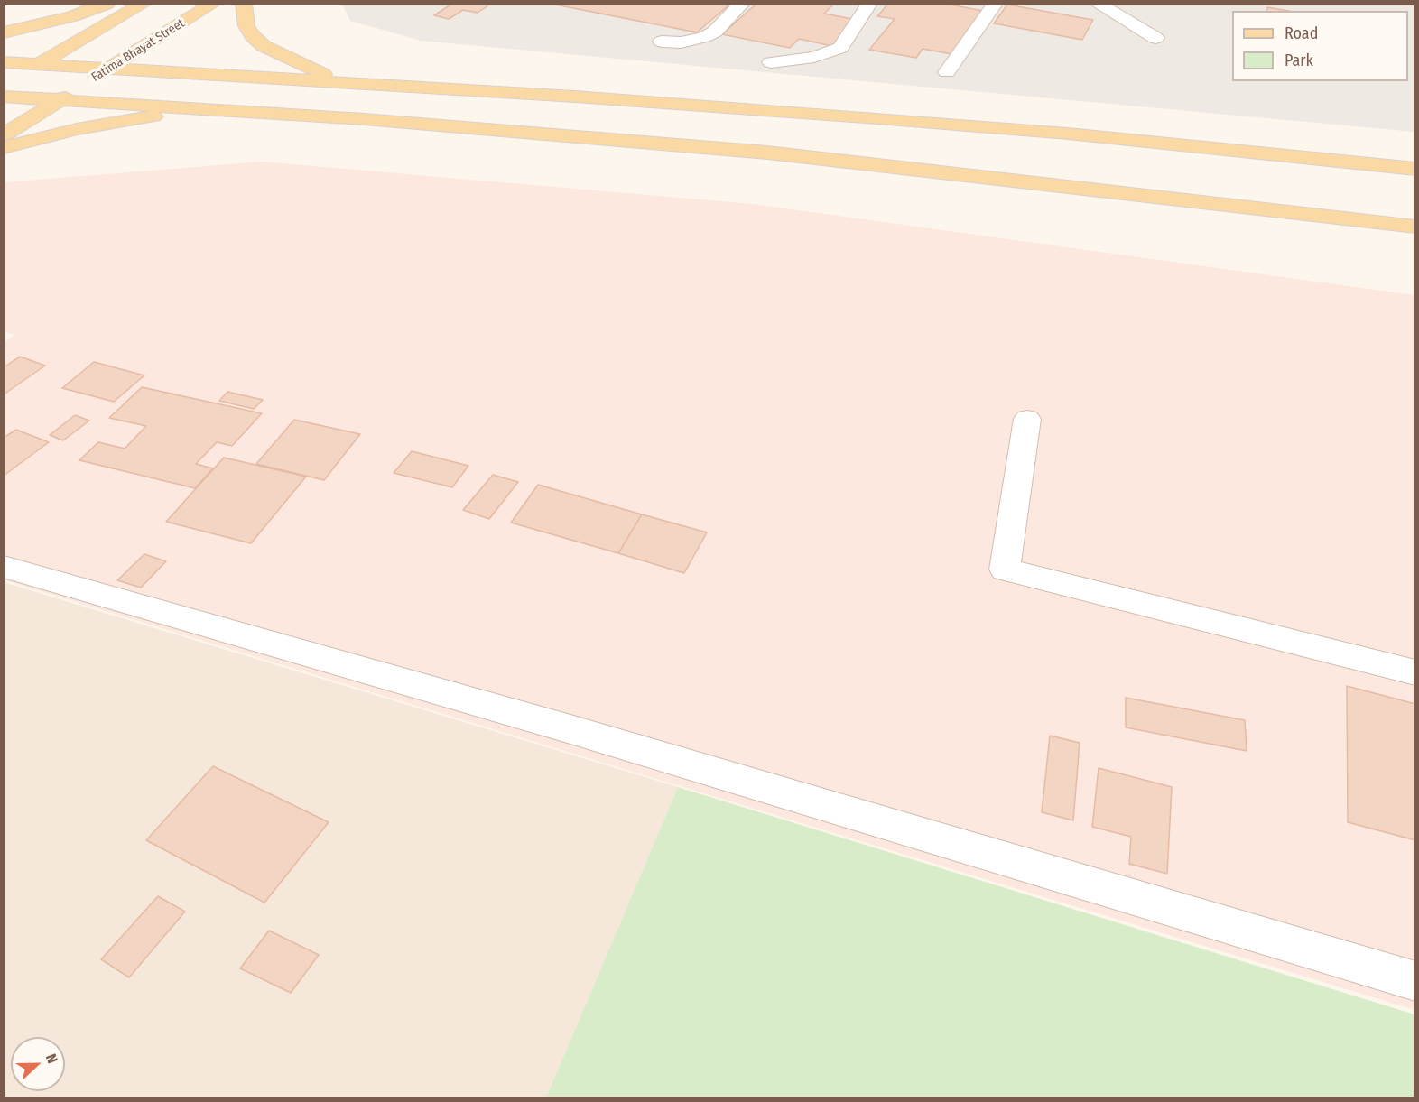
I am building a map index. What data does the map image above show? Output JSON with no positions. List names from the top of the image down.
{
  "streets": {
    "main road": ["Fatima Bhayat Street"]
  },
  "legend": ["Road", "Park"],
  "north": "right"
}
